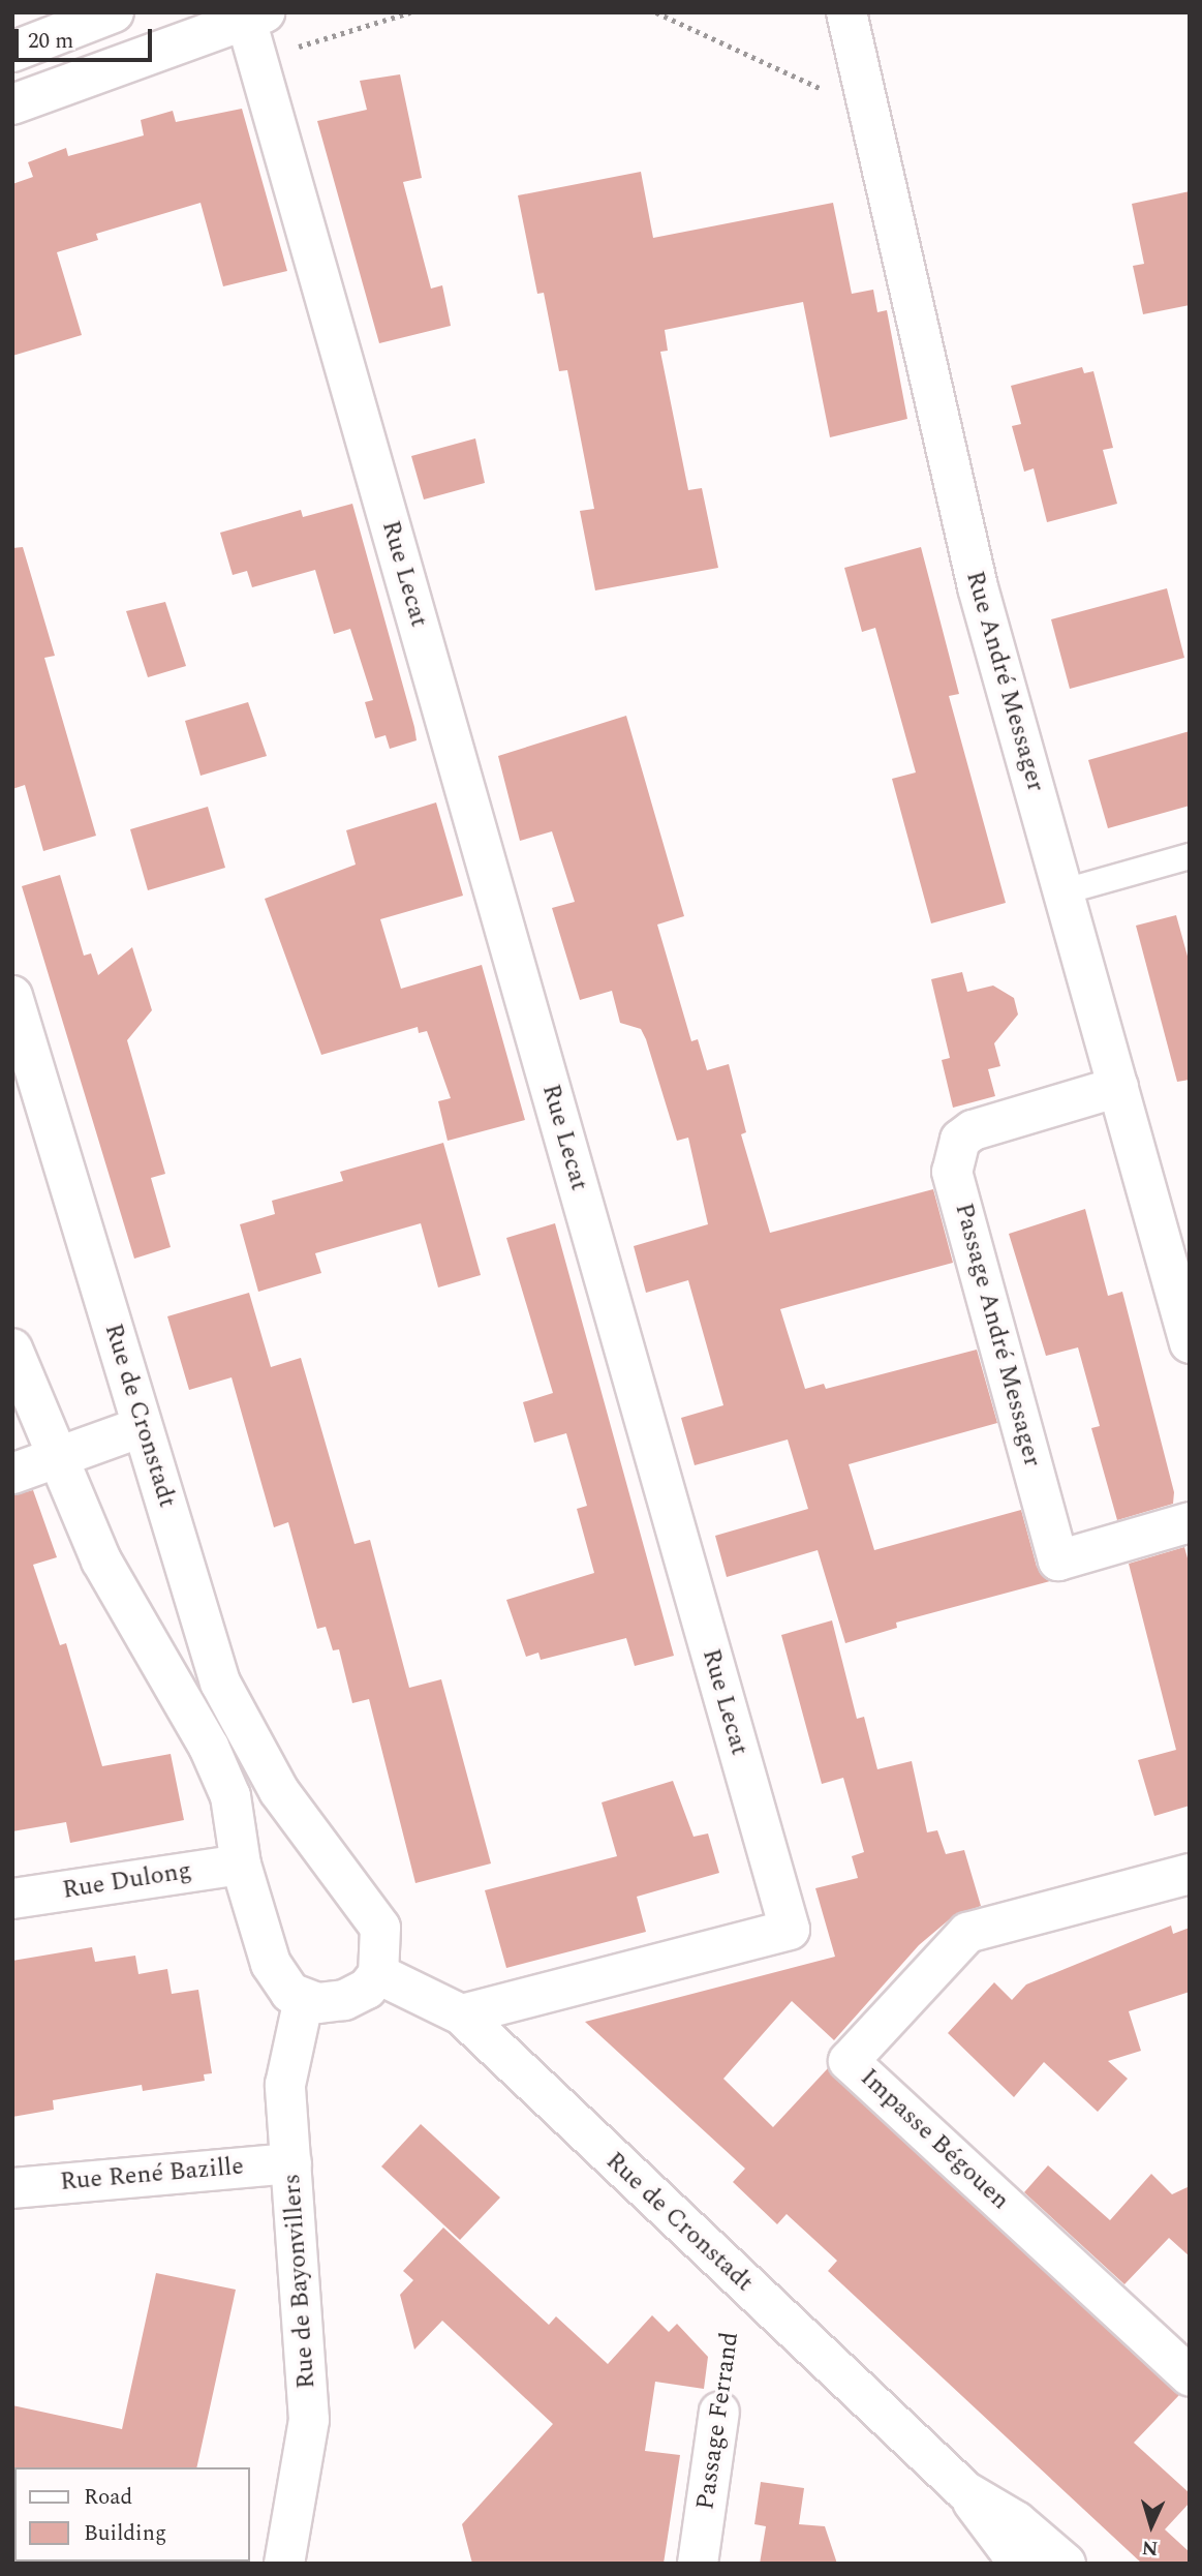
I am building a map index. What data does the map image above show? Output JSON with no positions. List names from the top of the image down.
{
  "streets": {
    "street": [
      "Rue Lecat",
      "Rue André Messager",
      "Passage André Messager",
      "Rue de Cronstadt",
      "Rue Dulong",
      "Impasse Bégouen",
      "Rue René Bazille",
      "Rue de Bayonvillers",
      "Passage Ferrand"
    ]
  },
  "crossings": [
    ["Rue Lecat", "Rue de Cronstadt"],
    ["Rue André Messager", "Passage André Messager"],
    ["Rue de Cronstadt", "Passage Ferrand"],
    ["Rue René Bazille", "Rue de Bayonvillers"]
  ],
  "legend": ["Road", "Building"],
  "scale_bar": "20 m",
  "north": "bottom"
}
